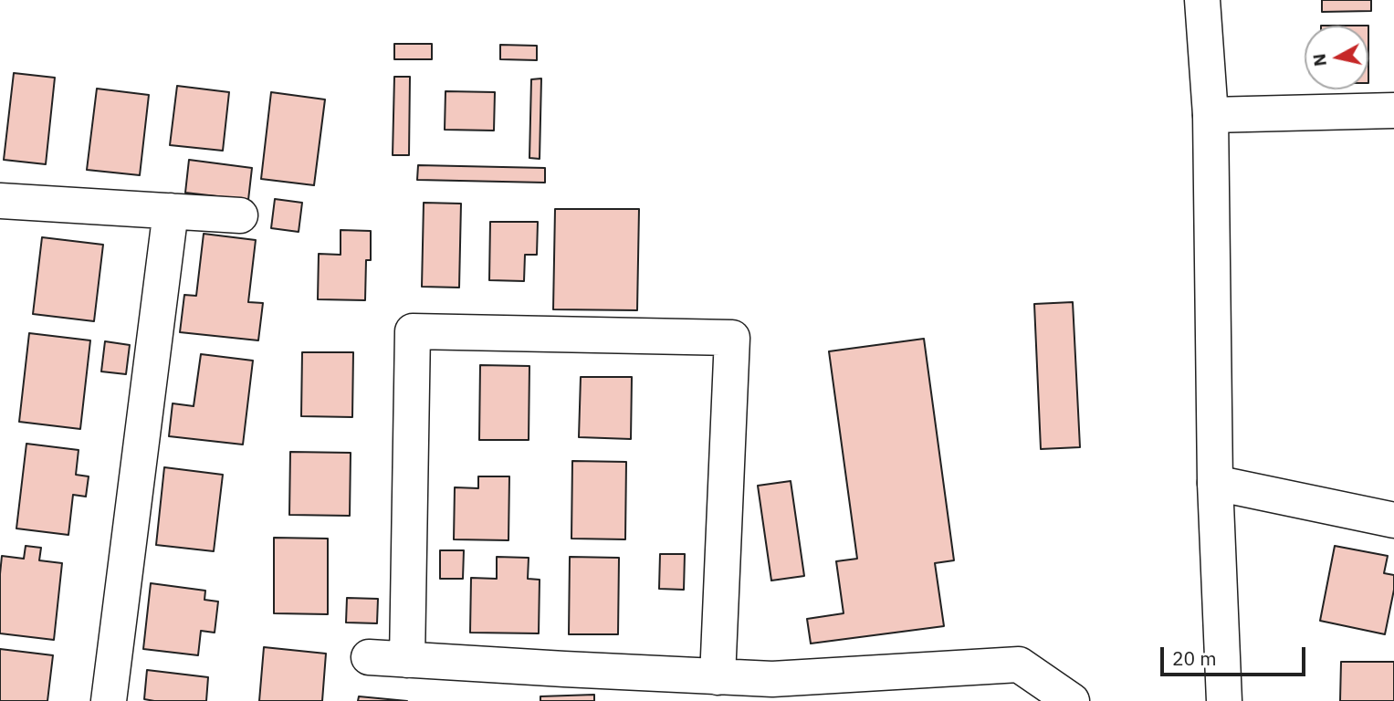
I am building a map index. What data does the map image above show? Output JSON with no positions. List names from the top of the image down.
{
  "scale_bar": "20 m",
  "north": "left"
}
